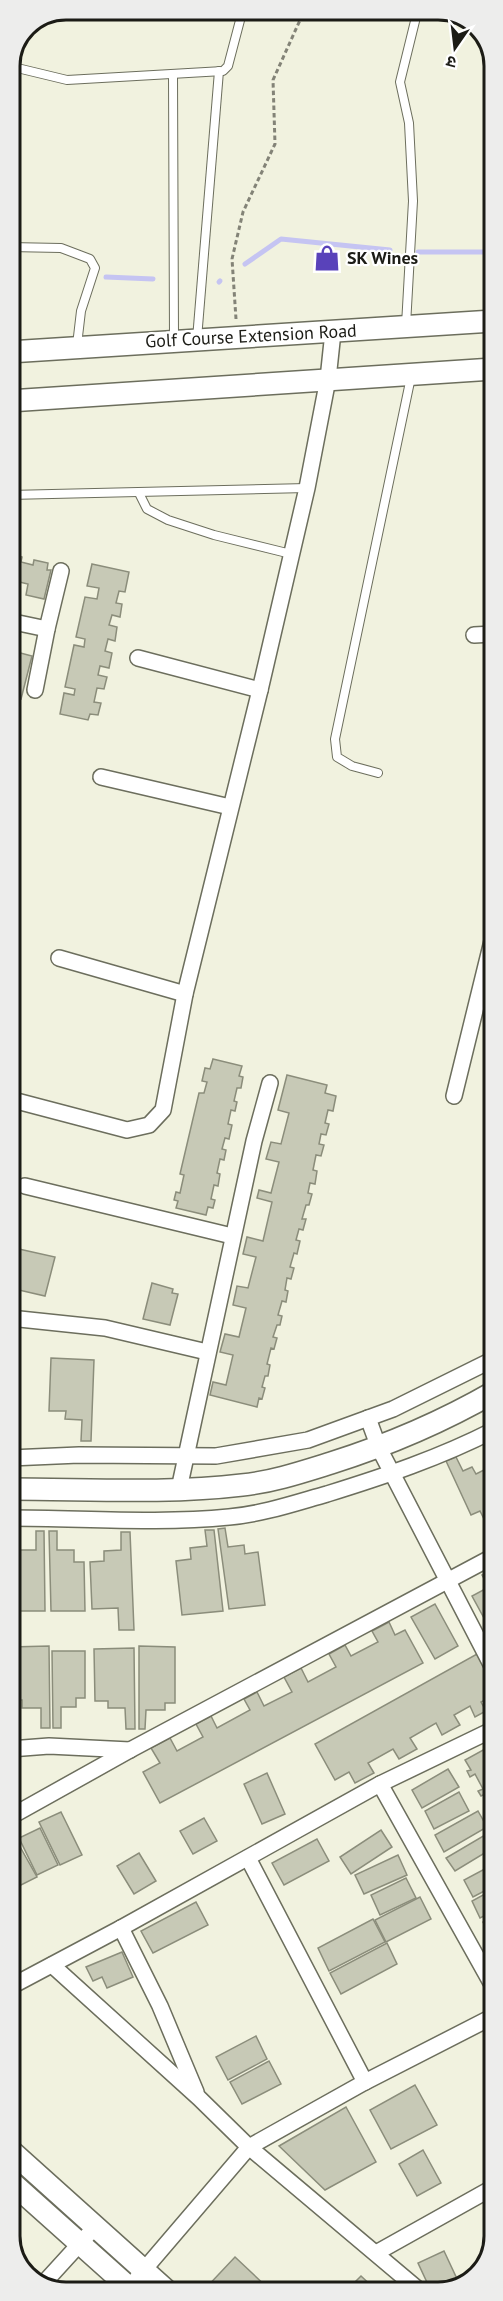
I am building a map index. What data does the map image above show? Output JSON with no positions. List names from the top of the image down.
{
  "streets": {
    "main road": ["Golf Course Extension Road"]
  },
  "places": {
    "shop": ["SK Wines"]
  },
  "north": "bottom"
}
